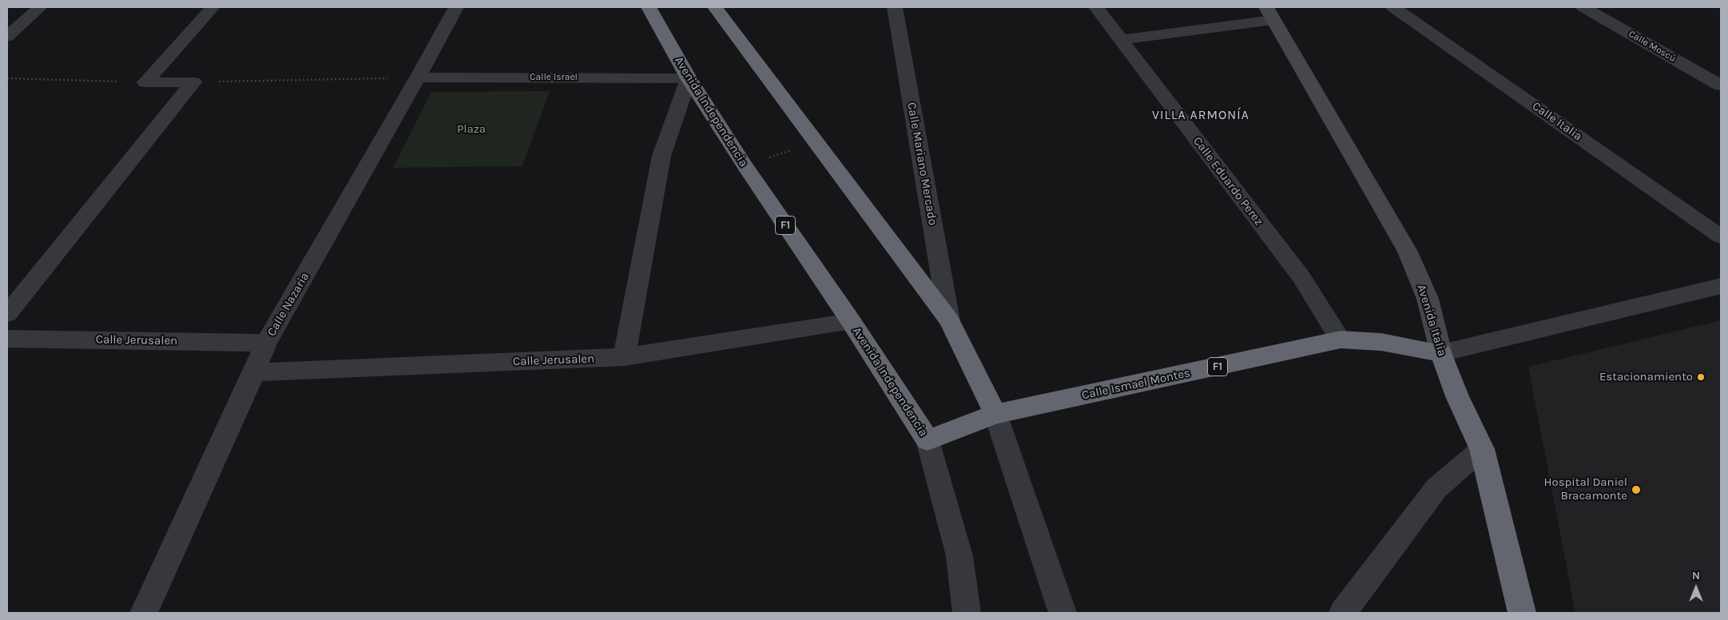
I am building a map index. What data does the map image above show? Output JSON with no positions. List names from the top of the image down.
{
  "streets": {
    "highway": [
      "Avenida Independencia",
      "F1",
      "Avenida Italia",
      "Calle Ismael Montes"
    ],
    "street": [
      "Calle Moscú",
      "Calle Israel",
      "Calle Italia",
      "Calle Mariano Mercado",
      "Calle Eduardo Perez",
      "Calle Nazaria",
      "Calle Jerusalen"
    ]
  },
  "crossings": [
    ["Calle Israel", "Avenida Independencia"],
    ["Calle Israel", "Calle Nazaria"],
    ["Avenida Independencia", "Calle Jerusalen"],
    ["Avenida Independencia", "Calle Ismael Montes"],
    ["Calle Eduardo Perez", "Calle Ismael Montes"],
    ["Calle Nazaria", "Calle Jerusalen"],
    ["Avenida Italia", "Calle Ismael Montes"]
  ],
  "districts": ["VILLA ARMONÍA"],
  "parks": ["Plaza"],
  "places": ["Estacionamiento", "Hospital Daniel Bracamonte"],
  "north": "top"
}
